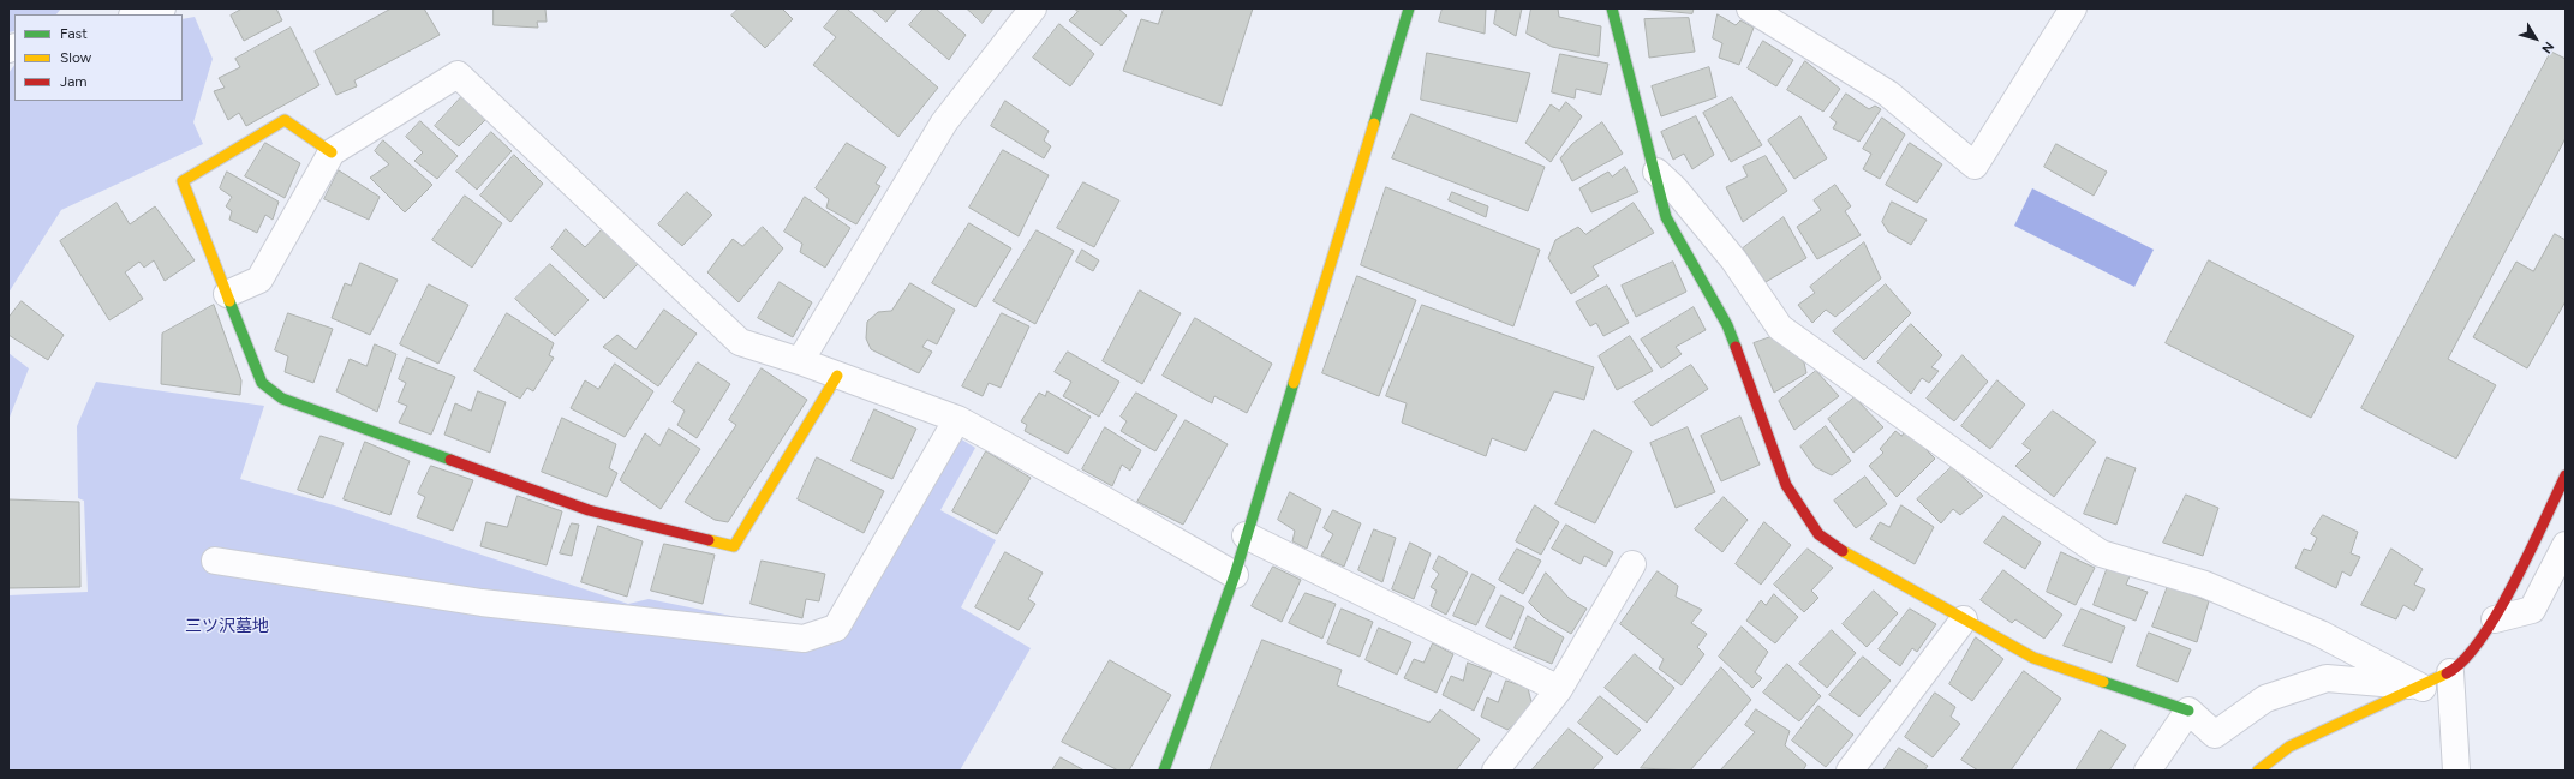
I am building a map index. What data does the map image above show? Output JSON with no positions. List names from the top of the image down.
{
  "parks": ["三ツ沢墓地"],
  "legend": ["Fast", "Slow", "Jam"],
  "north": "bottom right"
}
